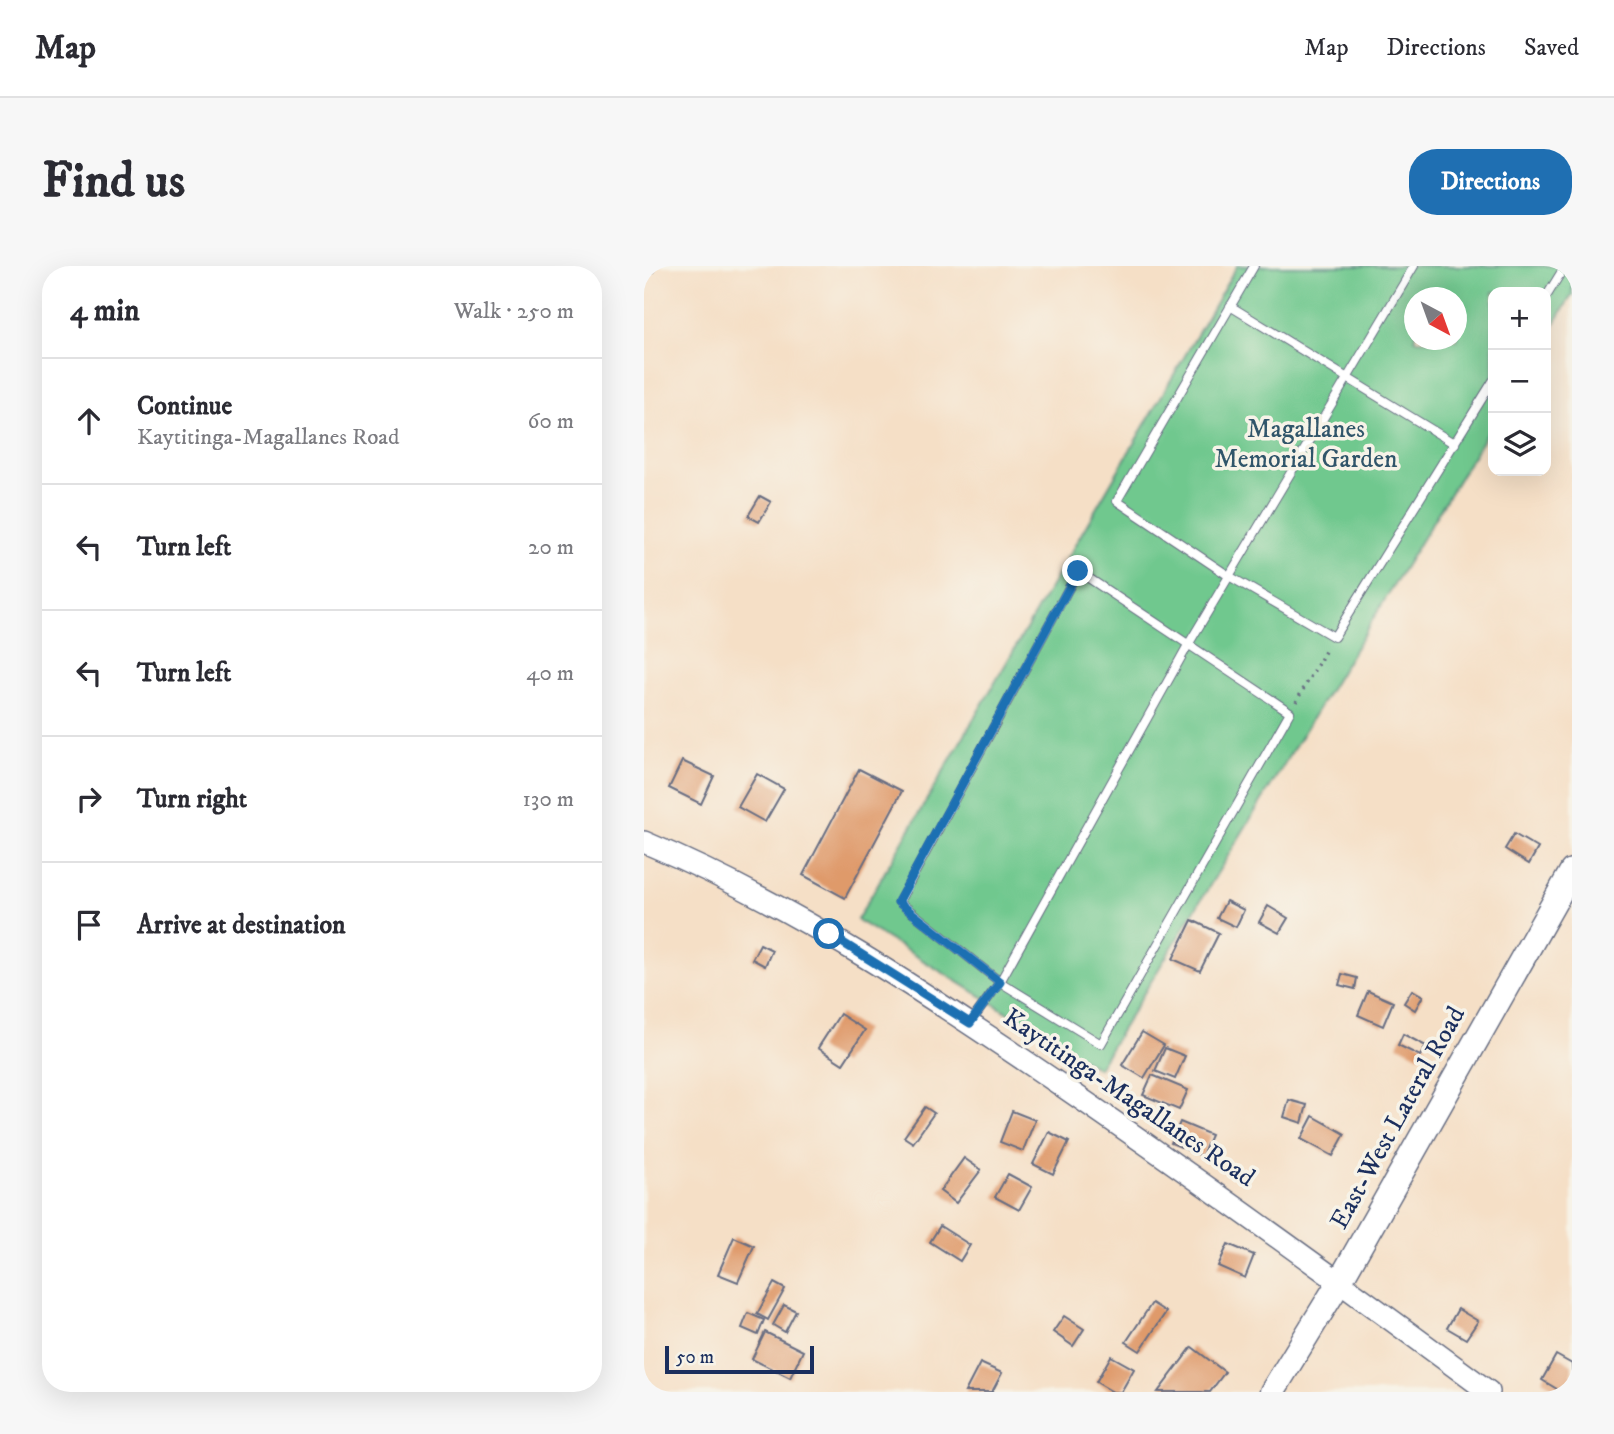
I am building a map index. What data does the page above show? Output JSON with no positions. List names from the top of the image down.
{
  "streets": {
    "main road": ["Kaytitinga-Magallanes Road", "East-West Lateral Road"]
  },
  "crossings": [
    ["Kaytitinga-Magallanes Road", "East-West Lateral Road"]
  ],
  "parks": ["Magallanes Memorial Garden"],
  "scale_bar": "50 m",
  "north": "bottom right",
  "page": {
    "header": "Map",
    "nav": ["Map", "Directions", "Saved"],
    "buttons": "Directions",
    "title": "Find us",
    "heading": ["4 min", "Walk · 250 m"],
    "map_buttons": ["+", "−"],
    "list": [
      ["Continue", "Kaytitinga-Magallanes Road", "60 m"],
      ["Turn left", "20 m"],
      ["Turn left", "40 m"],
      ["Turn right", "130 m"],
      "Arrive at destination"
    ],
    "scale": "50 m"
  }
}
